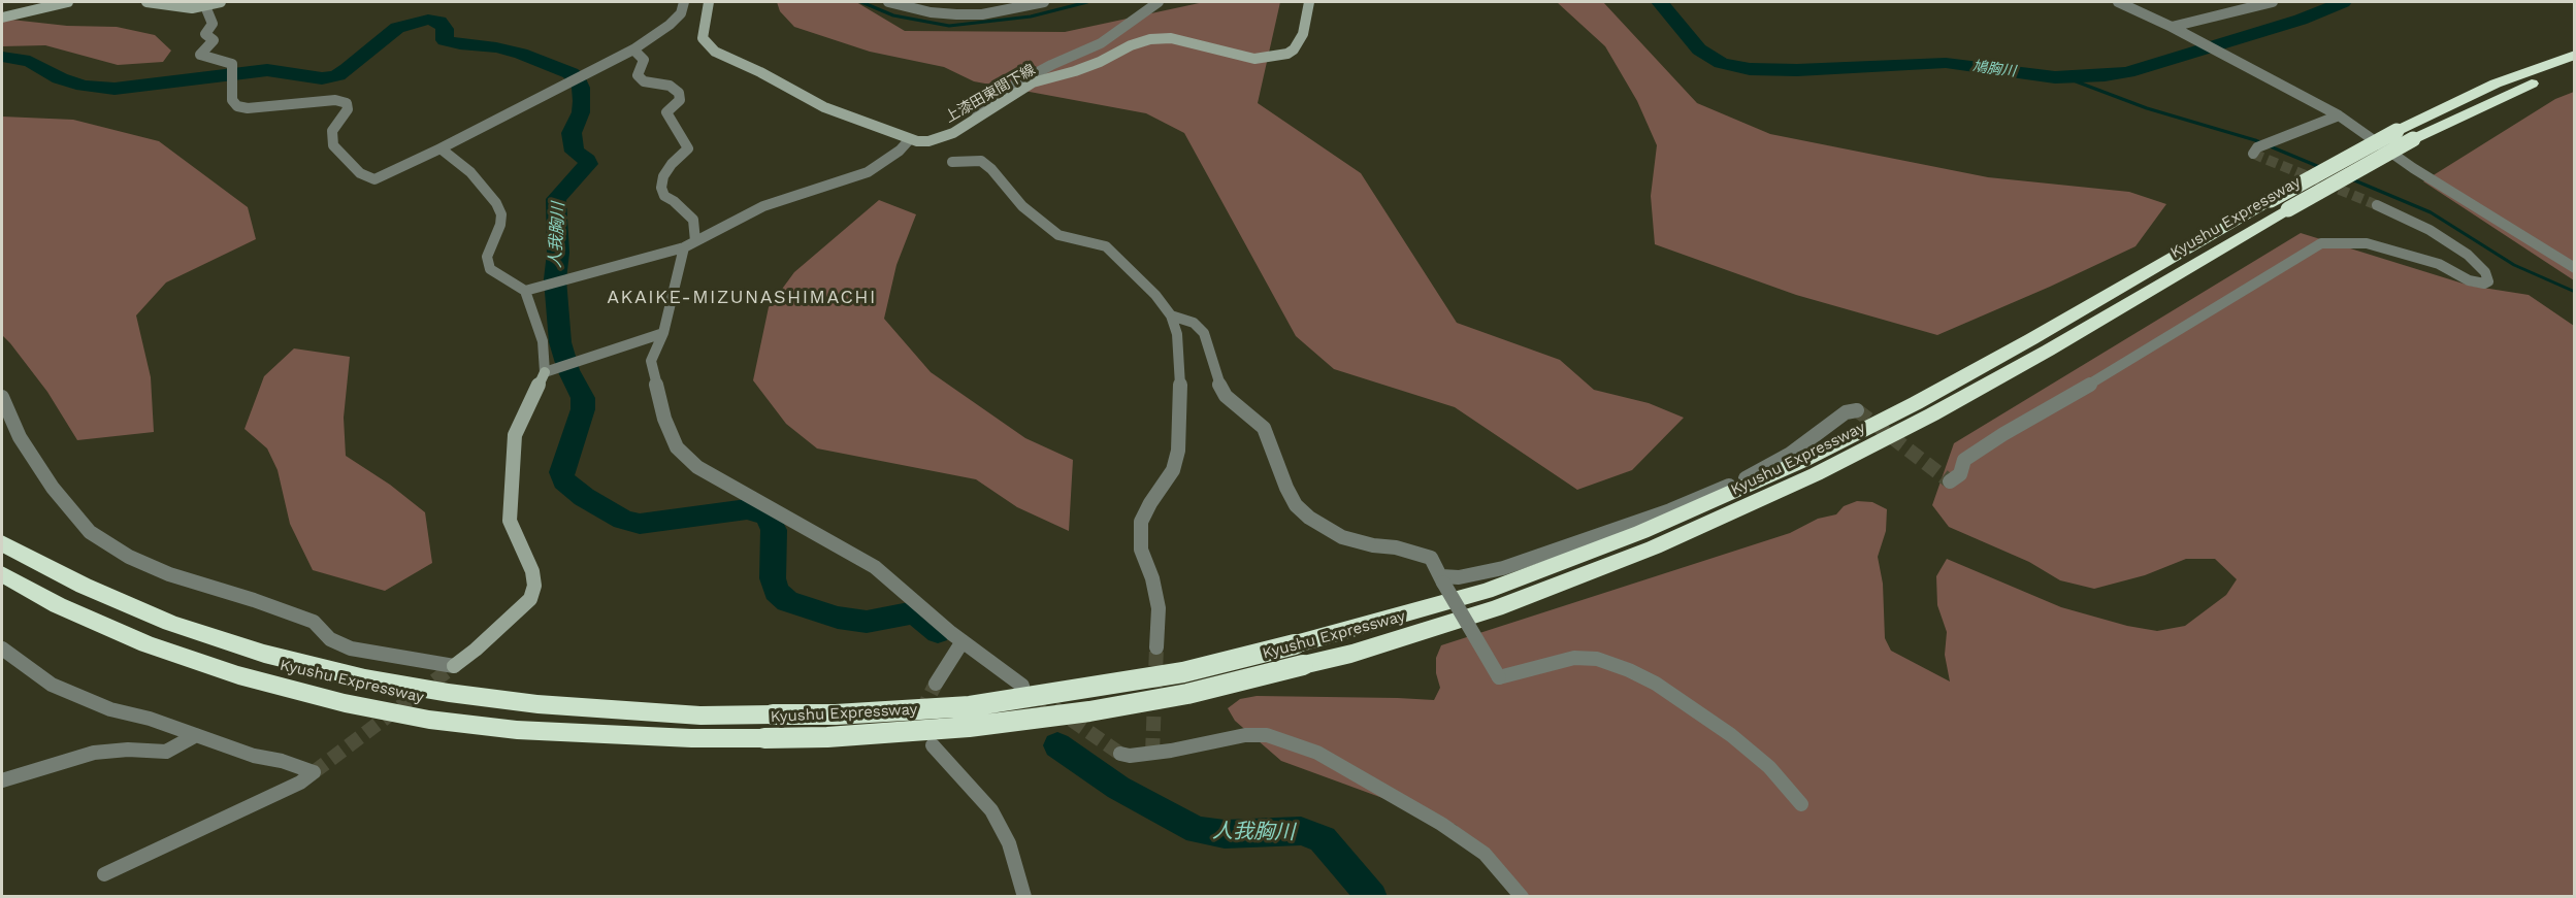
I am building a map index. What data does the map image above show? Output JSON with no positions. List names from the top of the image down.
{
  "streets": {
    "highway": ["Kyushu Expressway"],
    "main road": ["上漆田東間下線"]
  },
  "districts": ["AKAIKE-MIZUNASHIMACHI"],
  "water": ["鳩胸川", "人我胸川"]
}
